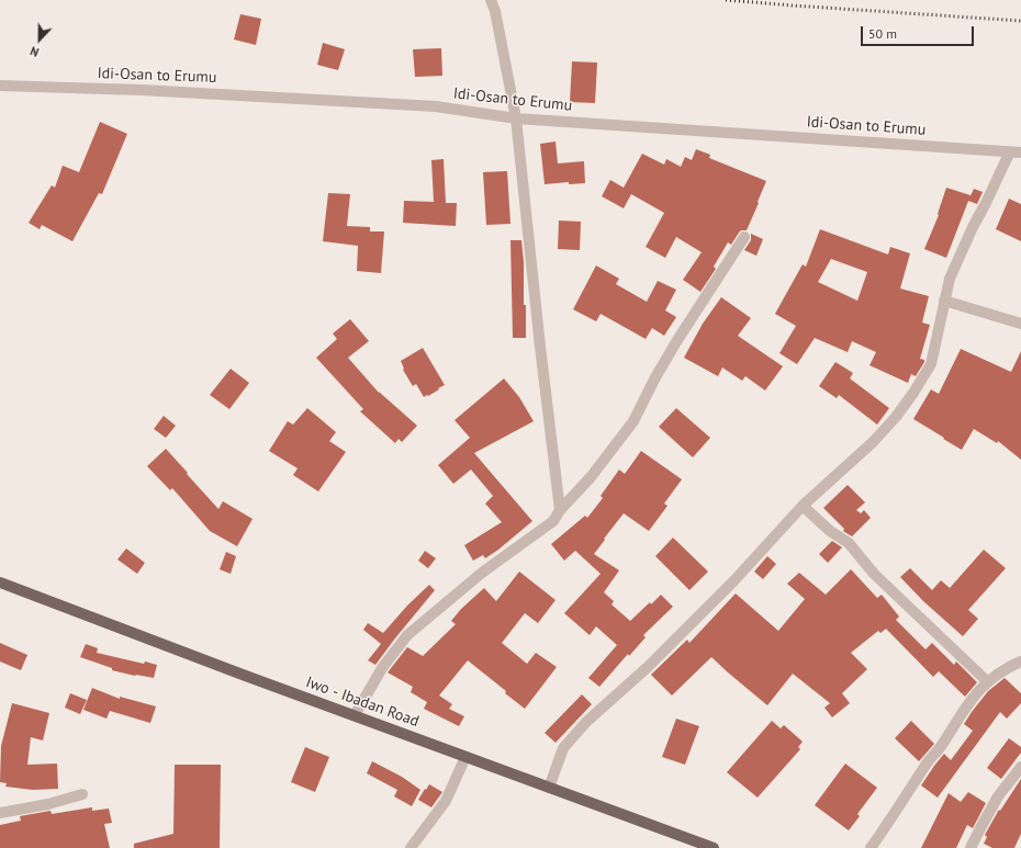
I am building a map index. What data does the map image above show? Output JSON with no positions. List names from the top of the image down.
{
  "streets": {
    "main road": ["Iwo - Ibadan Road"],
    "street": ["Idi-Osan to Erumu"]
  },
  "scale_bar": "50 m",
  "north": "bottom"
}
